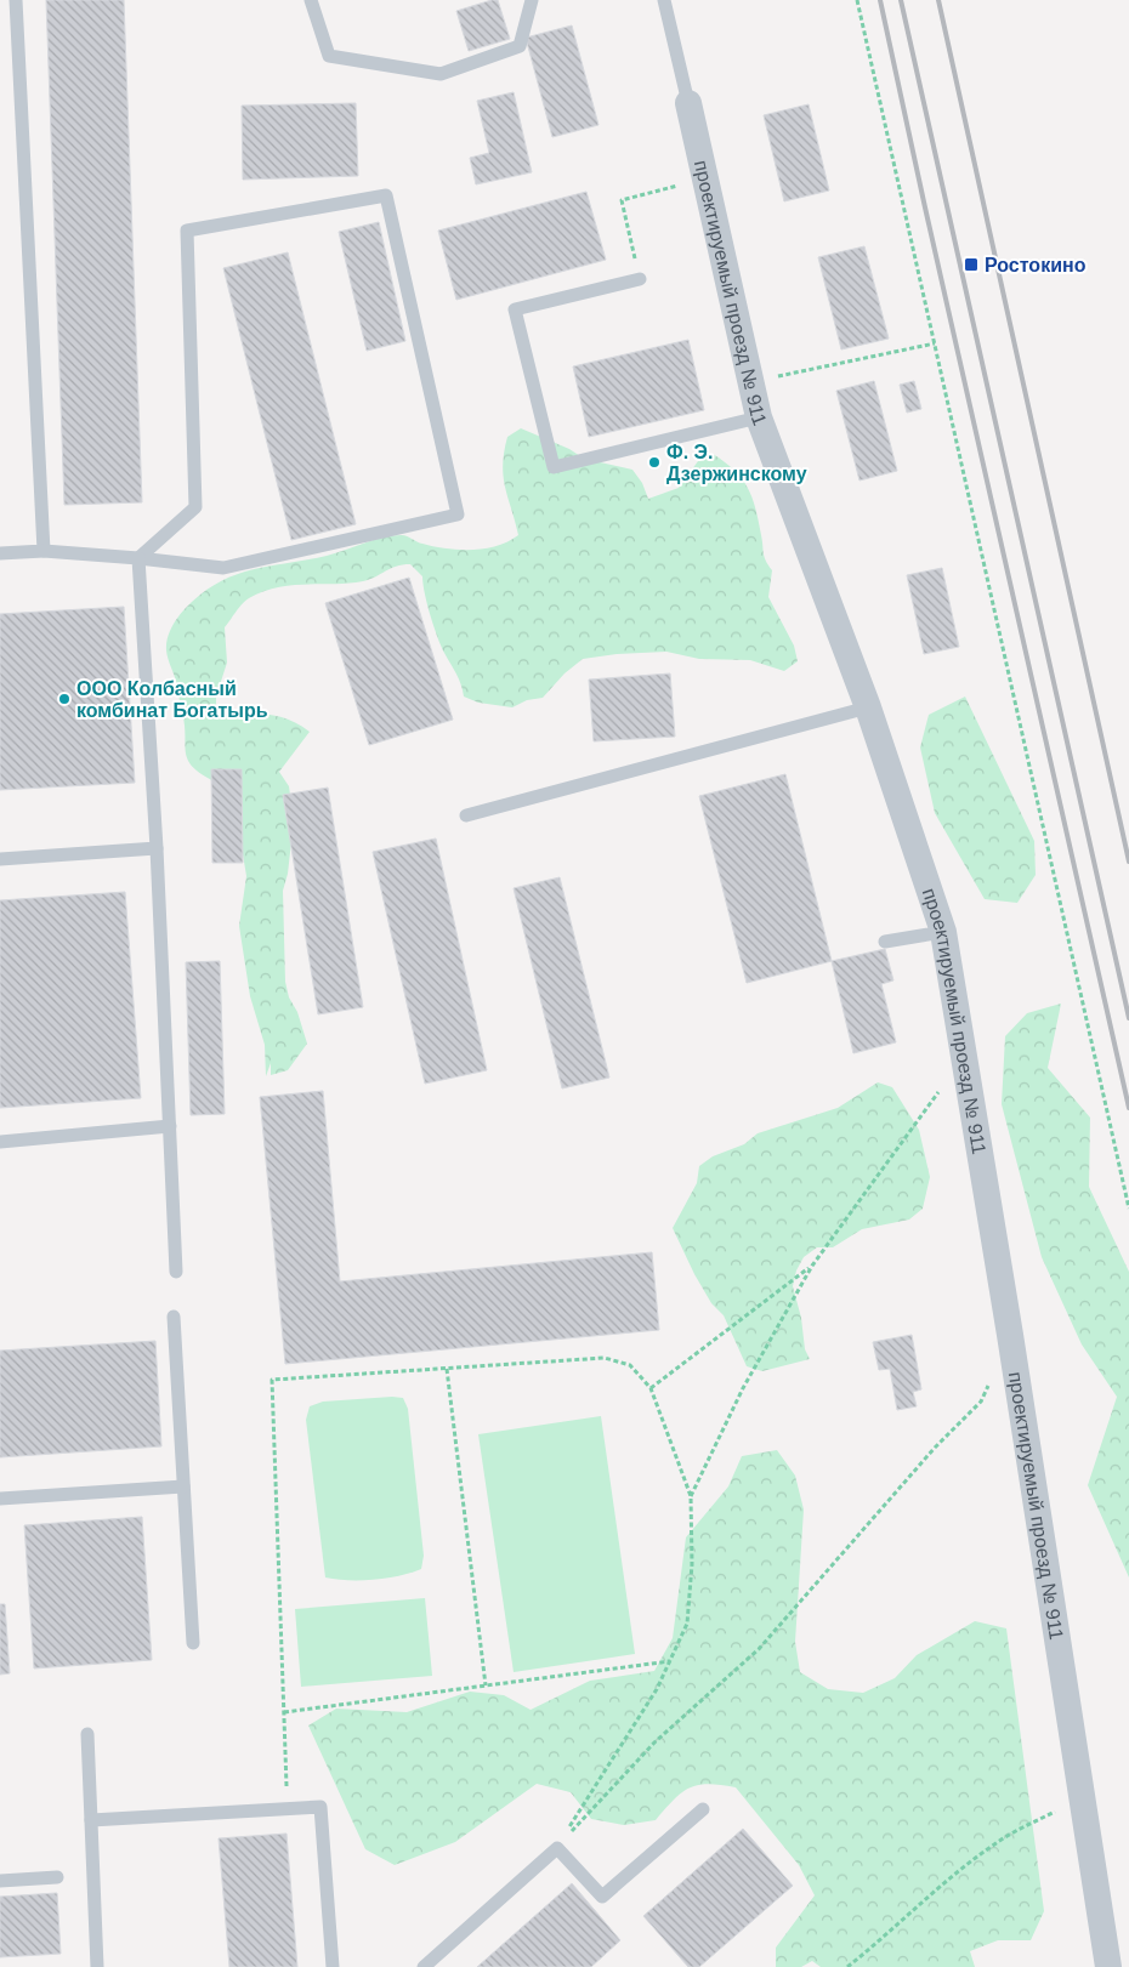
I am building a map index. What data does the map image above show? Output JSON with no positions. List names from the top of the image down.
{
  "streets": {
    "street": ["проектируемый проезд № 911"]
  },
  "places": {
    "transit": ["Ростокино"],
    "other": ["Ф. Э. Дзержинскому", "ООО Колбасный комбинат Богатырь"]
  }
}
